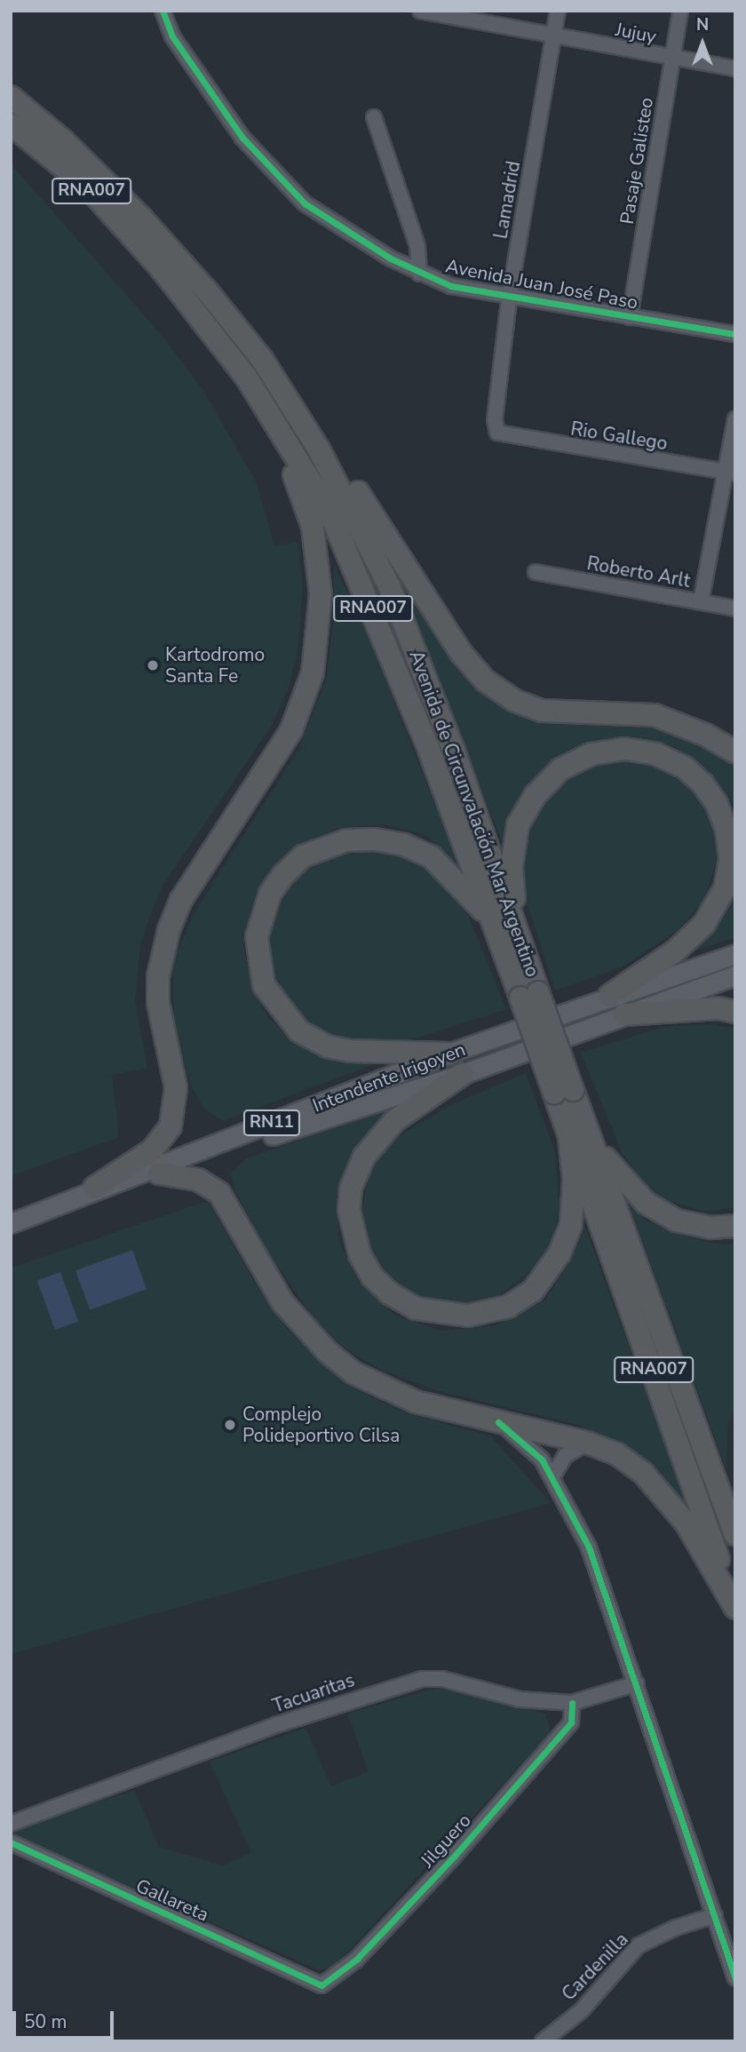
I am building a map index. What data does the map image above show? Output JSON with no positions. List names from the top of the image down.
{
  "streets": {
    "highway": ["RNA007", "Avenida de Circunvalación Mar Argentino"],
    "main road": ["Intendente Irigoyen", "RN11"],
    "street": [
      "Jujuy",
      "Pasaje Galisteo",
      "Lamadrid",
      "Avenida Juan José Paso",
      "Rio Gallego",
      "Roberto Arlt",
      "Tacuaritas",
      "Jilguero",
      "Gallareta",
      "Cardenilla"
    ]
  },
  "crossings": [
    ["Jujuy", "Pasaje Galisteo"],
    ["Jujuy", "Lamadrid"],
    ["Pasaje Galisteo", "Avenida Juan José Paso"],
    ["RNA007", "Avenida de Circunvalación Mar Argentino"],
    ["Lamadrid", "Avenida Juan José Paso"],
    ["Lamadrid", "Rio Gallego"],
    ["Tacuaritas", "Jilguero"],
    ["Jilguero", "Gallareta"]
  ],
  "places": ["Kartodromo Santa Fe", "Complejo Polideportivo Cilsa"],
  "scale_bar": "50 m",
  "north": "top"
}
